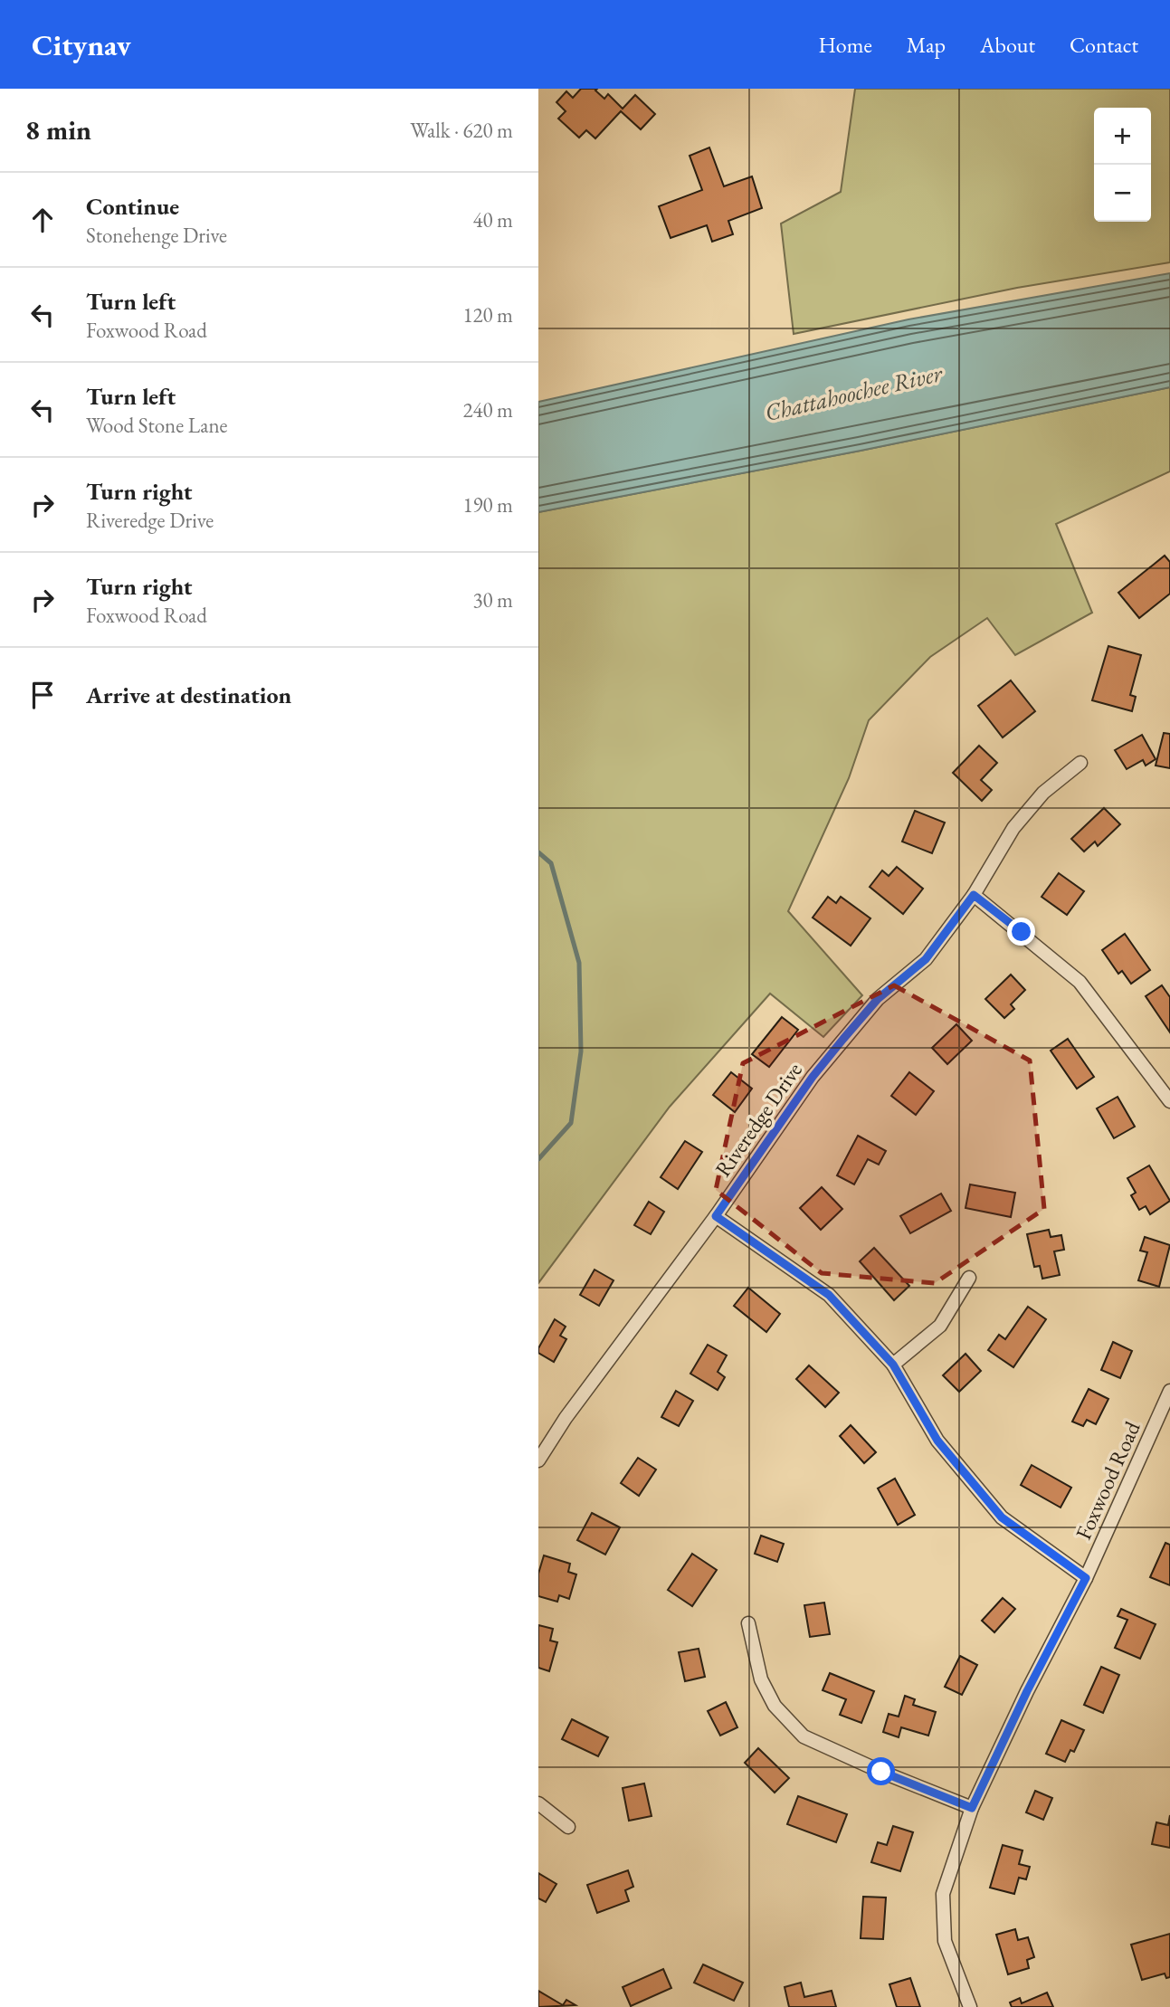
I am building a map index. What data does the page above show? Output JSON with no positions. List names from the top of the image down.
{
  "streets": {
    "street": ["Riveredge Drive", "Foxwood Road"]
  },
  "water": ["Chattahoochee River"],
  "page": {
    "header": "Citynav",
    "nav": [
      "Home",
      "Map",
      "About",
      "Contact"
    ],
    "heading": ["8 min", "Walk · 620 m"],
    "map_buttons": ["+", "−"],
    "list": [
      ["Continue", "Stonehenge Drive", "40 m"],
      ["Turn left", "Foxwood Road", "120 m"],
      ["Turn left", "Wood Stone Lane", "240 m"],
      ["Turn right", "Riveredge Drive", "190 m"],
      ["Turn right", "Foxwood Road", "30 m"],
      "Arrive at destination"
    ]
  }
}
